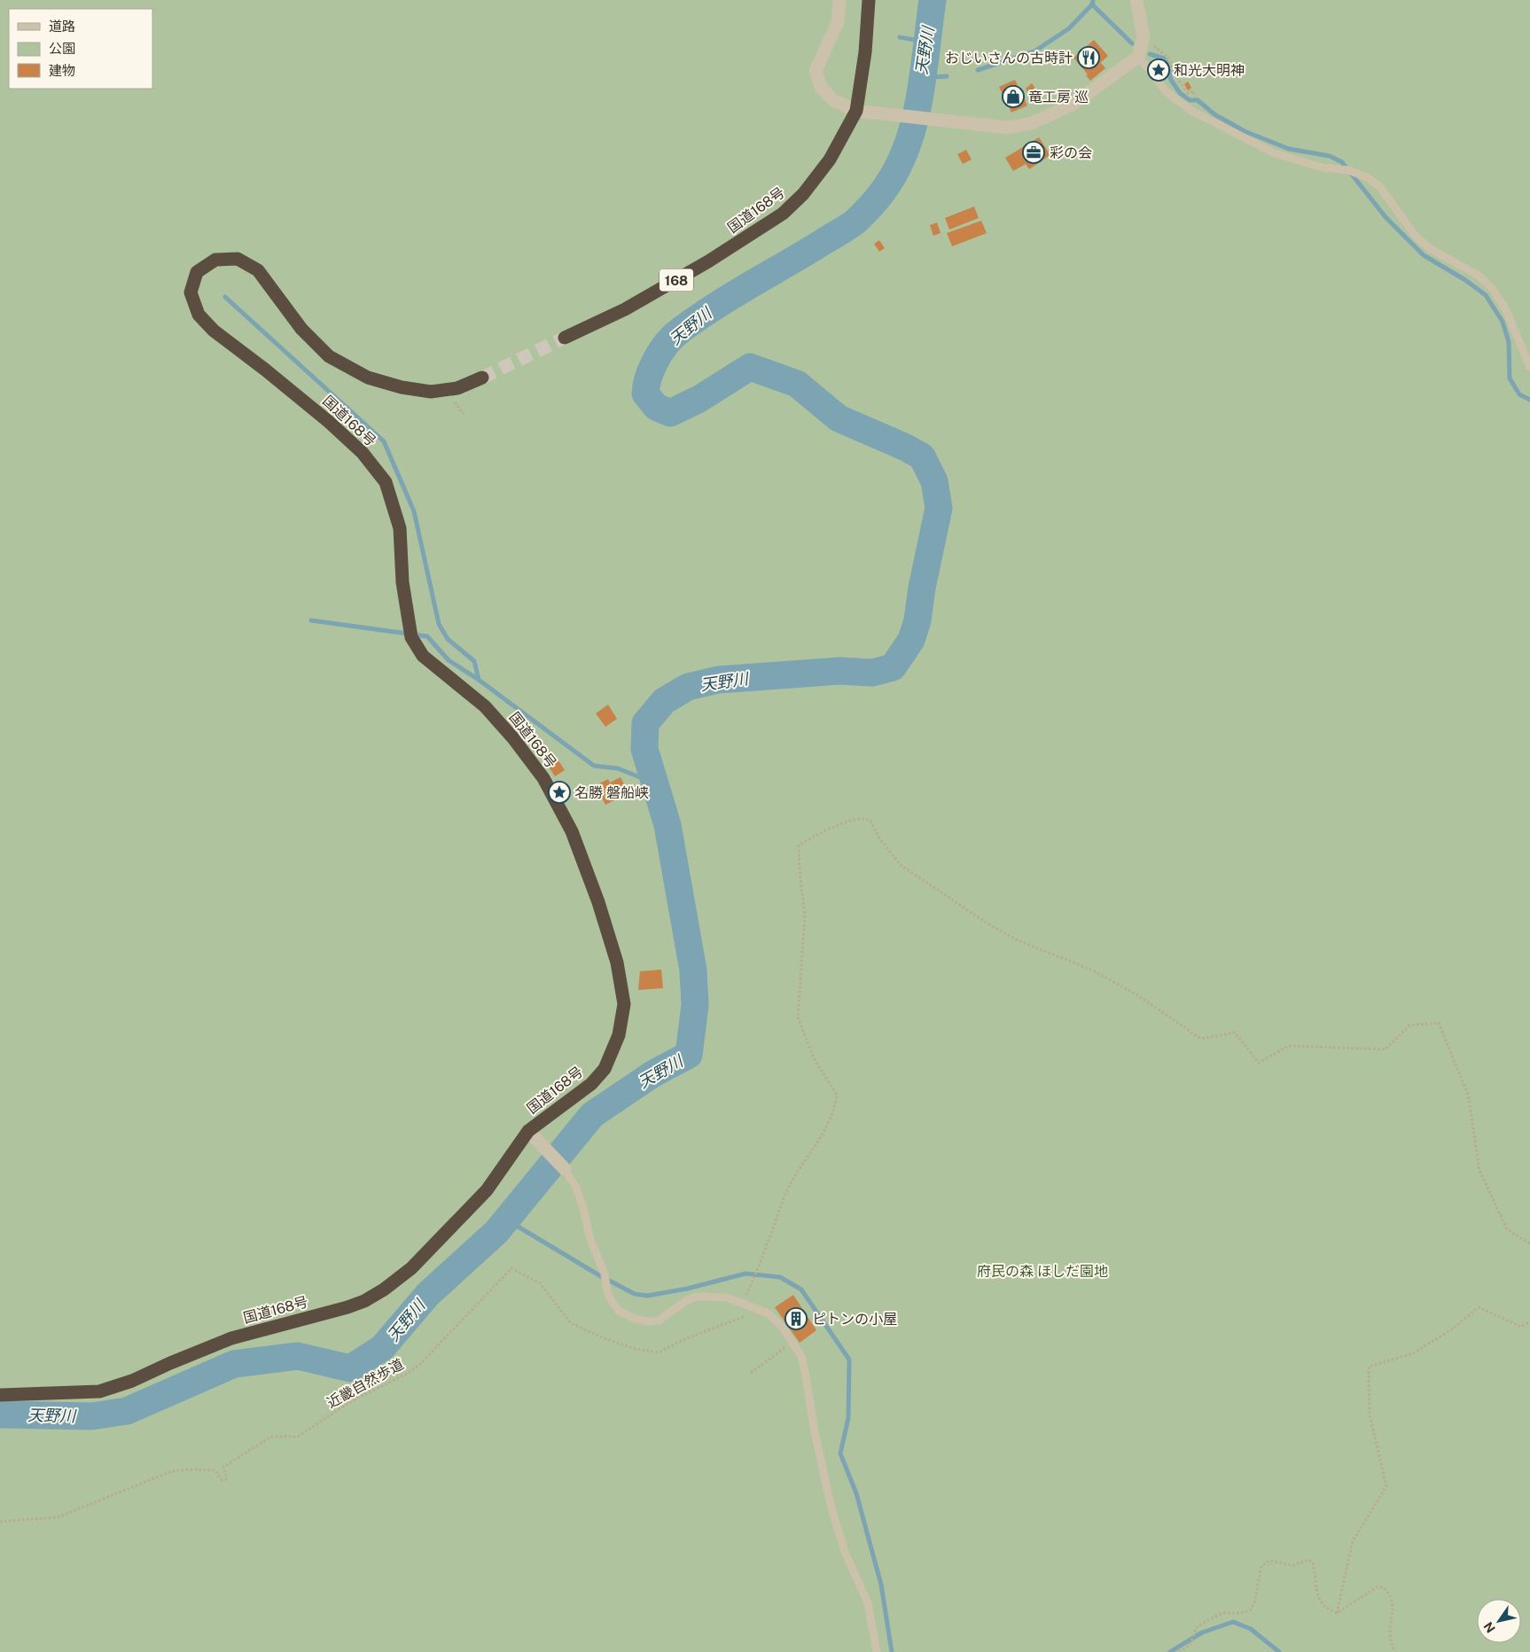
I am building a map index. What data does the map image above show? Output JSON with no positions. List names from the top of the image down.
{
  "streets": {
    "highway": ["国道168号", "168"],
    "path": ["近畿自然歩道"]
  },
  "water": ["天野川"],
  "parks": ["府民の森 ほしだ園地"],
  "places": {
    "restaurant": ["おじいさんの古時計"],
    "place": ["和光大明神", "名勝 磐船峡"],
    "shop": ["竜工房 巡"],
    "office": ["彩の会"],
    "building": ["ピトンの小屋"]
  },
  "legend": ["道路", "公園", "建物"],
  "north": "bottom left"
}
